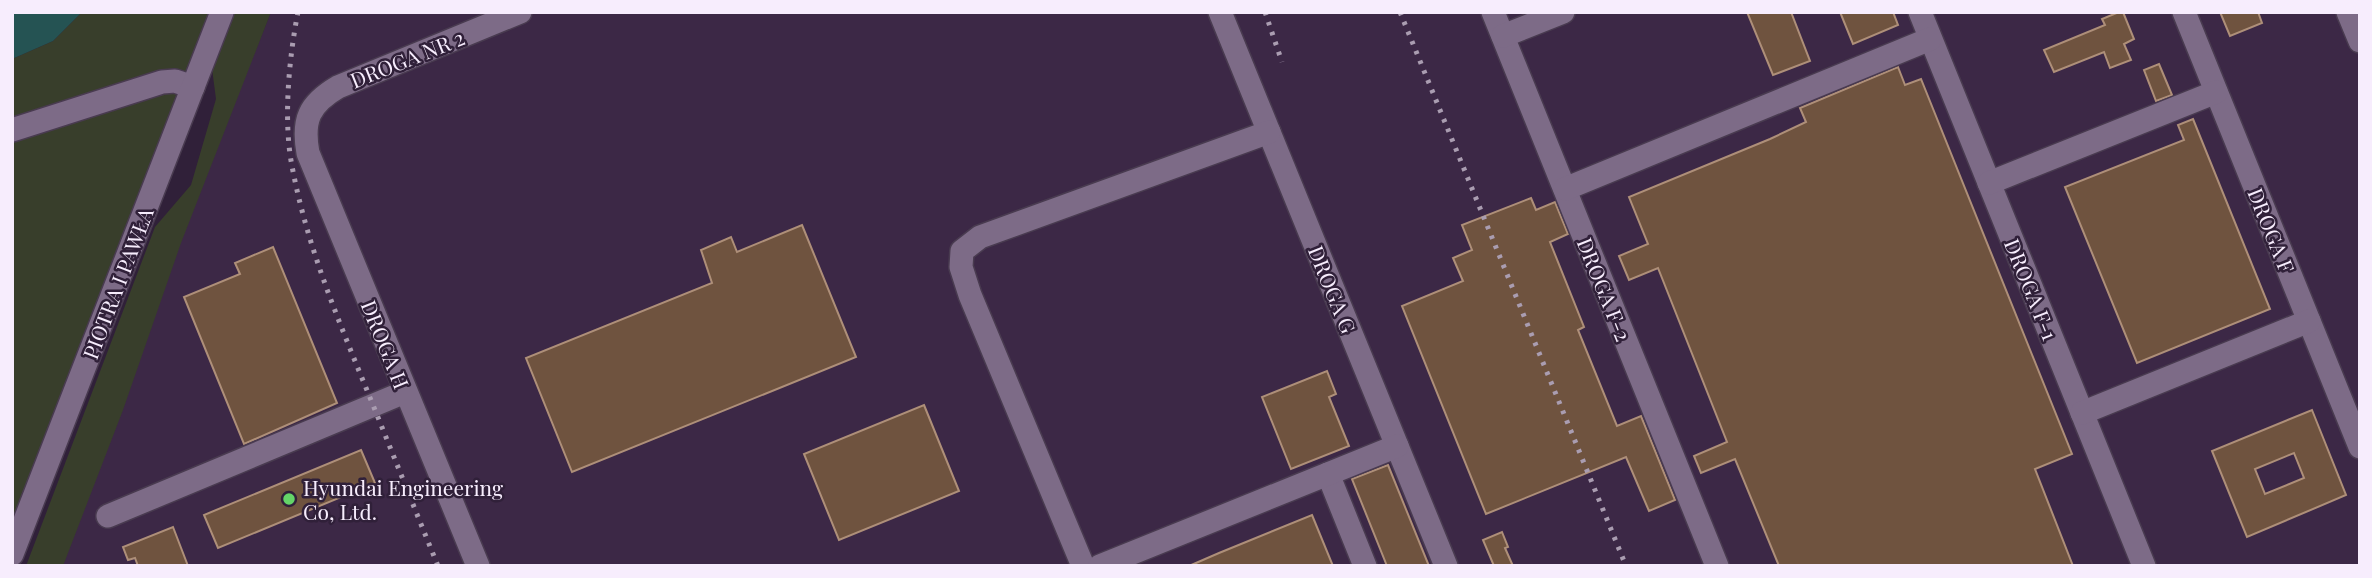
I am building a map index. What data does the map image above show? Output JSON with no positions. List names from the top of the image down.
{
  "streets": {
    "street": [
      "DROGA NR 2",
      "DROGA F",
      "PIOTRA I PAWŁA",
      "DROGA G",
      "DROGA F-2",
      "DROGA F-1",
      "DROGA H"
    ]
  },
  "crossings": [
    ["DROGA NR 2", "DROGA H"]
  ],
  "places": ["Hyundai Engineering Co, Ltd."]
}
